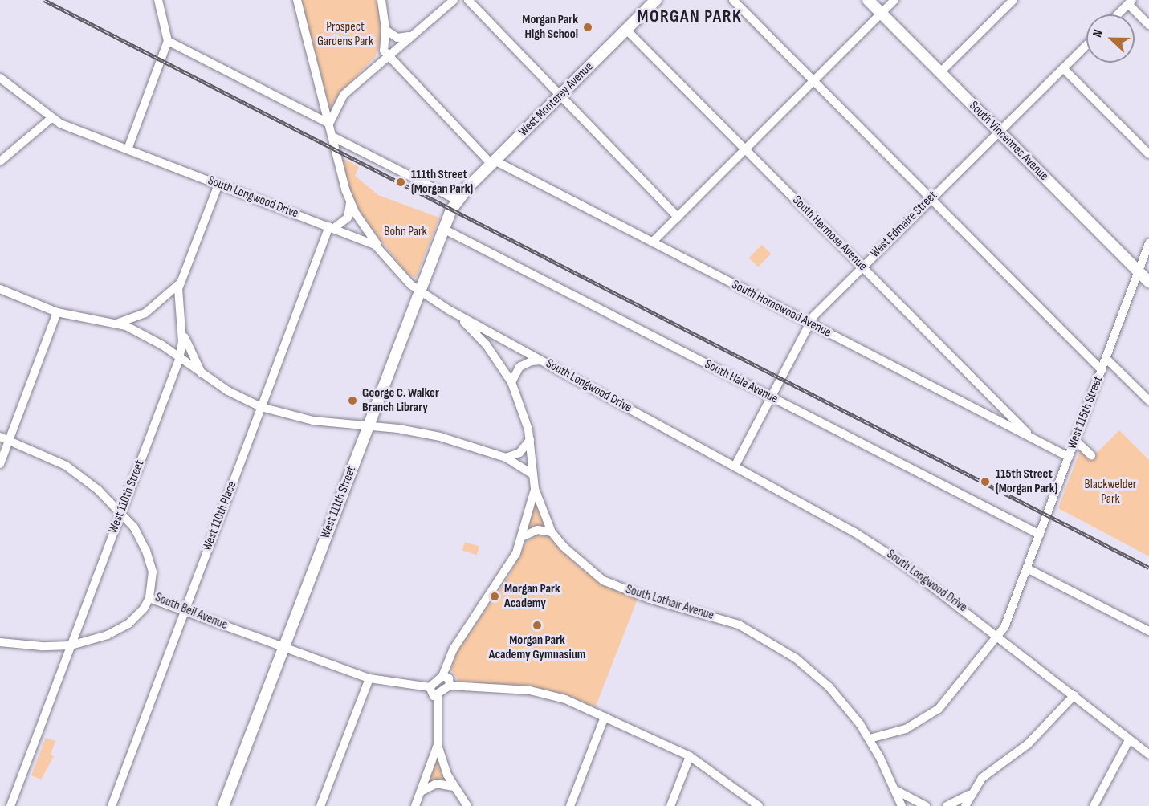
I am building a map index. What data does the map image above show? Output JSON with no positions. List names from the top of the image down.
{
  "streets": {
    "main road": ["West Monterey Avenue", "South Vincennes Avenue", "West 111th Street"],
    "street": [
      "South Longwood Drive",
      "West Edmaire Street",
      "South Hermosa Avenue",
      "South Homewood Avenue",
      "South Hale Avenue",
      "West 115th Street",
      "West 110th Street",
      "West 110th Place",
      "South Lothair Avenue",
      "South Bell Avenue"
    ]
  },
  "crossings": [
    ["West Monterey Avenue", "South Hermosa Avenue"],
    ["West Monterey Avenue", "South Homewood Avenue"],
    ["West Monterey Avenue", "West 111th Street"],
    ["South Vincennes Avenue", "West Edmaire Street"],
    ["South Vincennes Avenue", "West 115th Street"],
    ["South Longwood Drive", "West Edmaire Street"],
    ["South Longwood Drive", "West 115th Street"],
    ["South Longwood Drive", "West 110th Street"],
    ["South Longwood Drive", "West 111th Street"],
    ["South Longwood Drive", "West 110th Place"],
    ["South Longwood Drive", "South Lothair Avenue"],
    ["West Edmaire Street", "South Hermosa Avenue"],
    ["West Edmaire Street", "South Homewood Avenue"],
    ["West Edmaire Street", "South Hale Avenue"],
    ["South Hermosa Avenue", "South Homewood Avenue"],
    ["South Homewood Avenue", "West 115th Street"],
    ["South Hale Avenue", "West 115th Street"],
    ["South Hale Avenue", "West 111th Street"],
    ["West 115th Street", "South Lothair Avenue"],
    ["West 110th Street", "South Bell Avenue"],
    ["West 111th Street", "South Bell Avenue"],
    ["West 110th Place", "South Bell Avenue"]
  ],
  "districts": ["MORGAN PARK"],
  "parks": ["Prospect Gardens Park", "Bohn Park", "Blackwelder Park"],
  "places": [
    "Morgan Park High School",
    "111th Street (Morgan Park)",
    "George C. Walker Branch Library",
    "115th Street (Morgan Park)",
    "Morgan Park Academy",
    "Morgan Park Academy Gymnasium"
  ],
  "north": "left"
}
